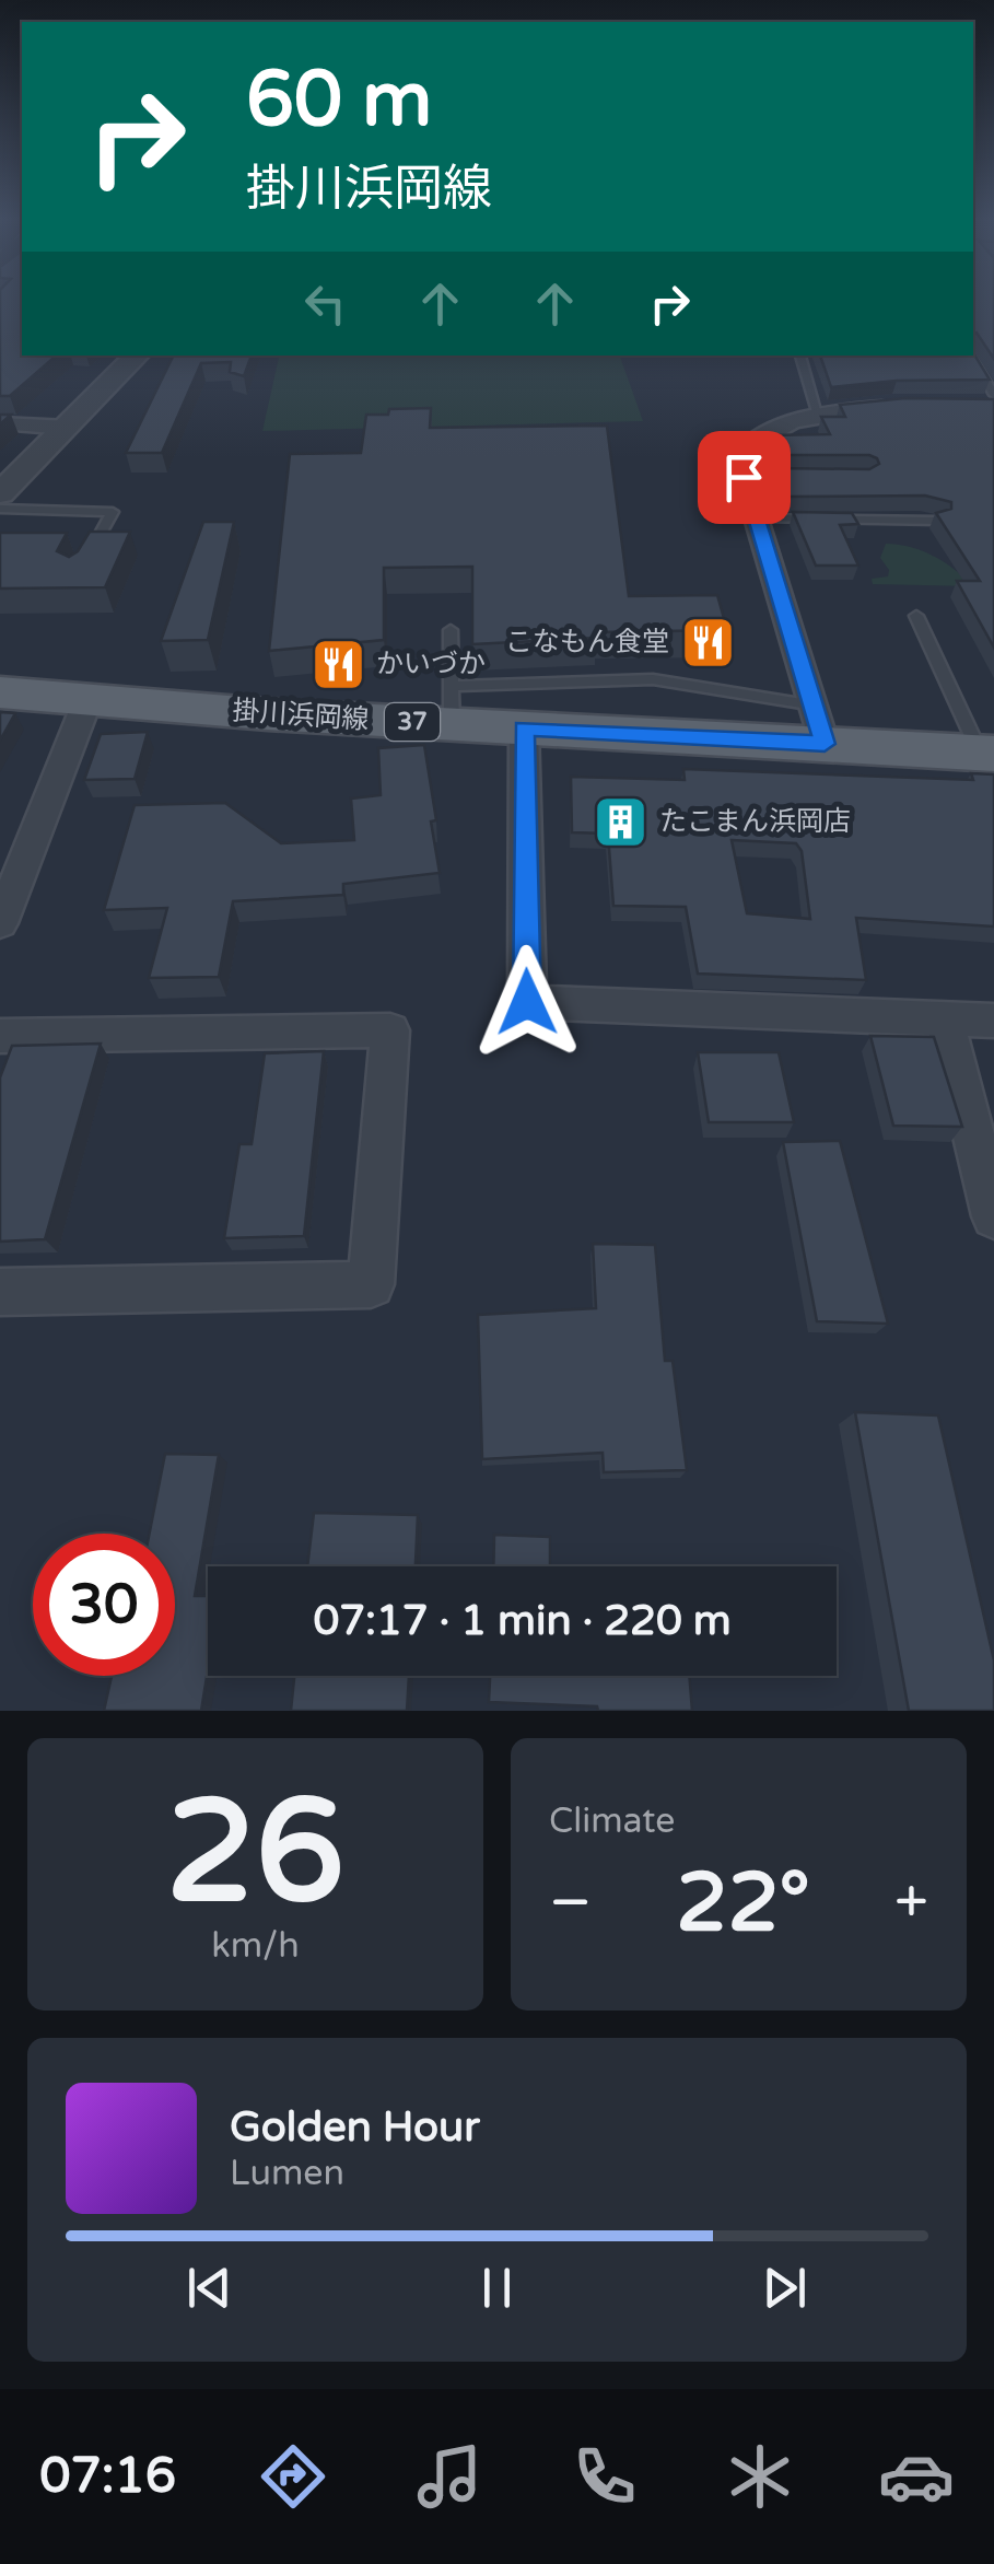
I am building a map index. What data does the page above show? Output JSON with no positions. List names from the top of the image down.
{
  "streets": {
    "main road": ["掛川浜岡線", "37"]
  },
  "places": {
    "restaurant": ["こなもん食堂", "かいづか"],
    "building": ["たこまん浜岡店"]
  },
  "page": {
    "turn": ["60 m", "掛川浜岡線"],
    "limit": "30",
    "trip": "07:17 · 1 min · 220 m",
    "tile": [
      ["26", "km/h"],
      "Climate"
    ],
    "heat": ["−", "22°", "+"],
    "song": ["Golden Hour", "Lumen"],
    "tabs": "07:16"
  }
}
